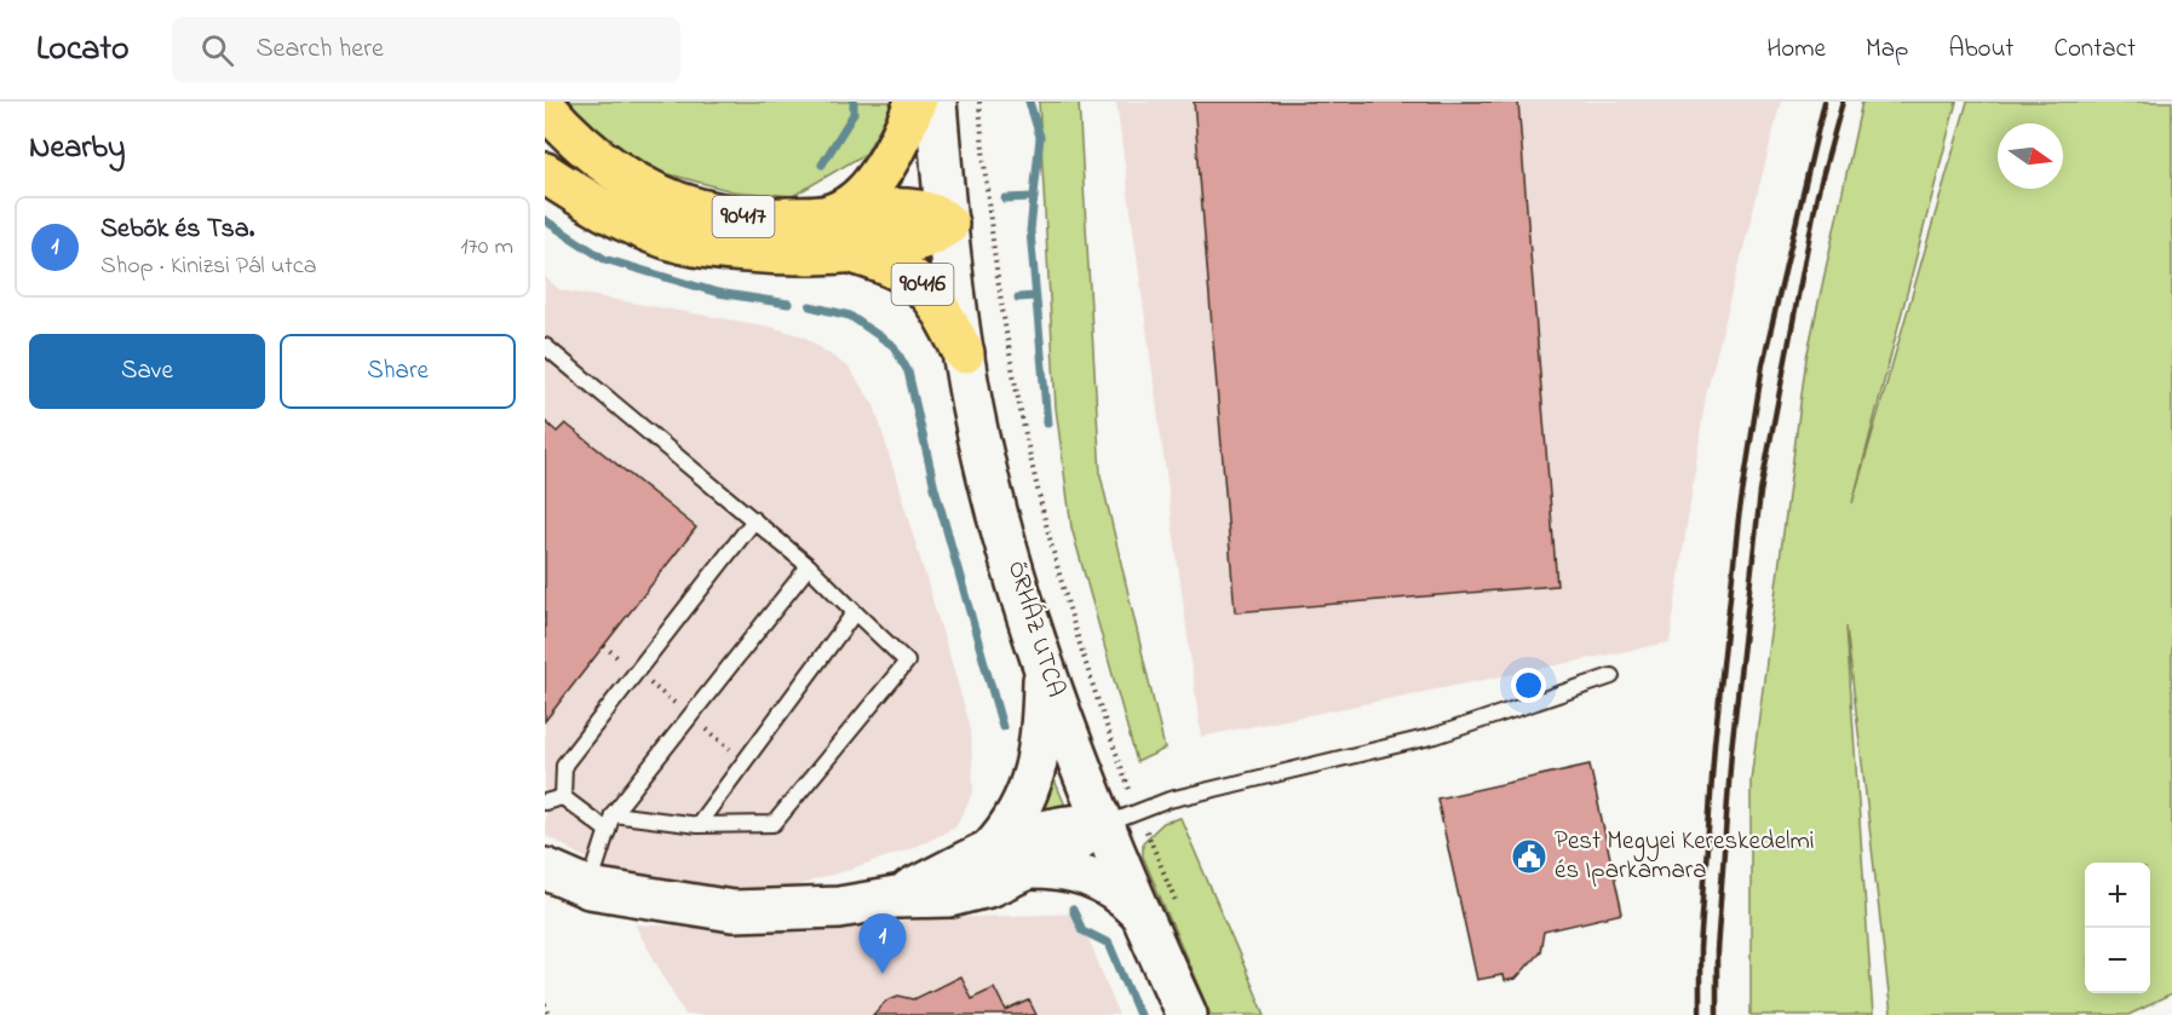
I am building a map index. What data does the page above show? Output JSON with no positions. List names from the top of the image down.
{
  "streets": {
    "highway": ["90417", "90416"],
    "street": ["ŐRHÁZ UTCA"]
  },
  "crossings": [
    ["90417", "90416"],
    ["90417", "ŐRHÁZ UTCA"],
    ["90416", "ŐRHÁZ UTCA"]
  ],
  "places": {
    "public building": ["Pest Megyei Kereskedelmi és Iparkamara"]
  },
  "north": "right",
  "page": {
    "header": "Locato",
    "search": "Search here",
    "nav": [
      "Home",
      "Map",
      "About",
      "Contact"
    ],
    "heading": "Nearby",
    "list": [
      {
        "mark": "1",
        "name": "Sebők és Tsa.",
        "note": "Shop · Kinizsi Pál utca",
        "value": "170 m"
      }
    ],
    "buttons": ["Save", "Share"],
    "map_buttons": ["+", "−"],
    "pins": "1"
  }
}
